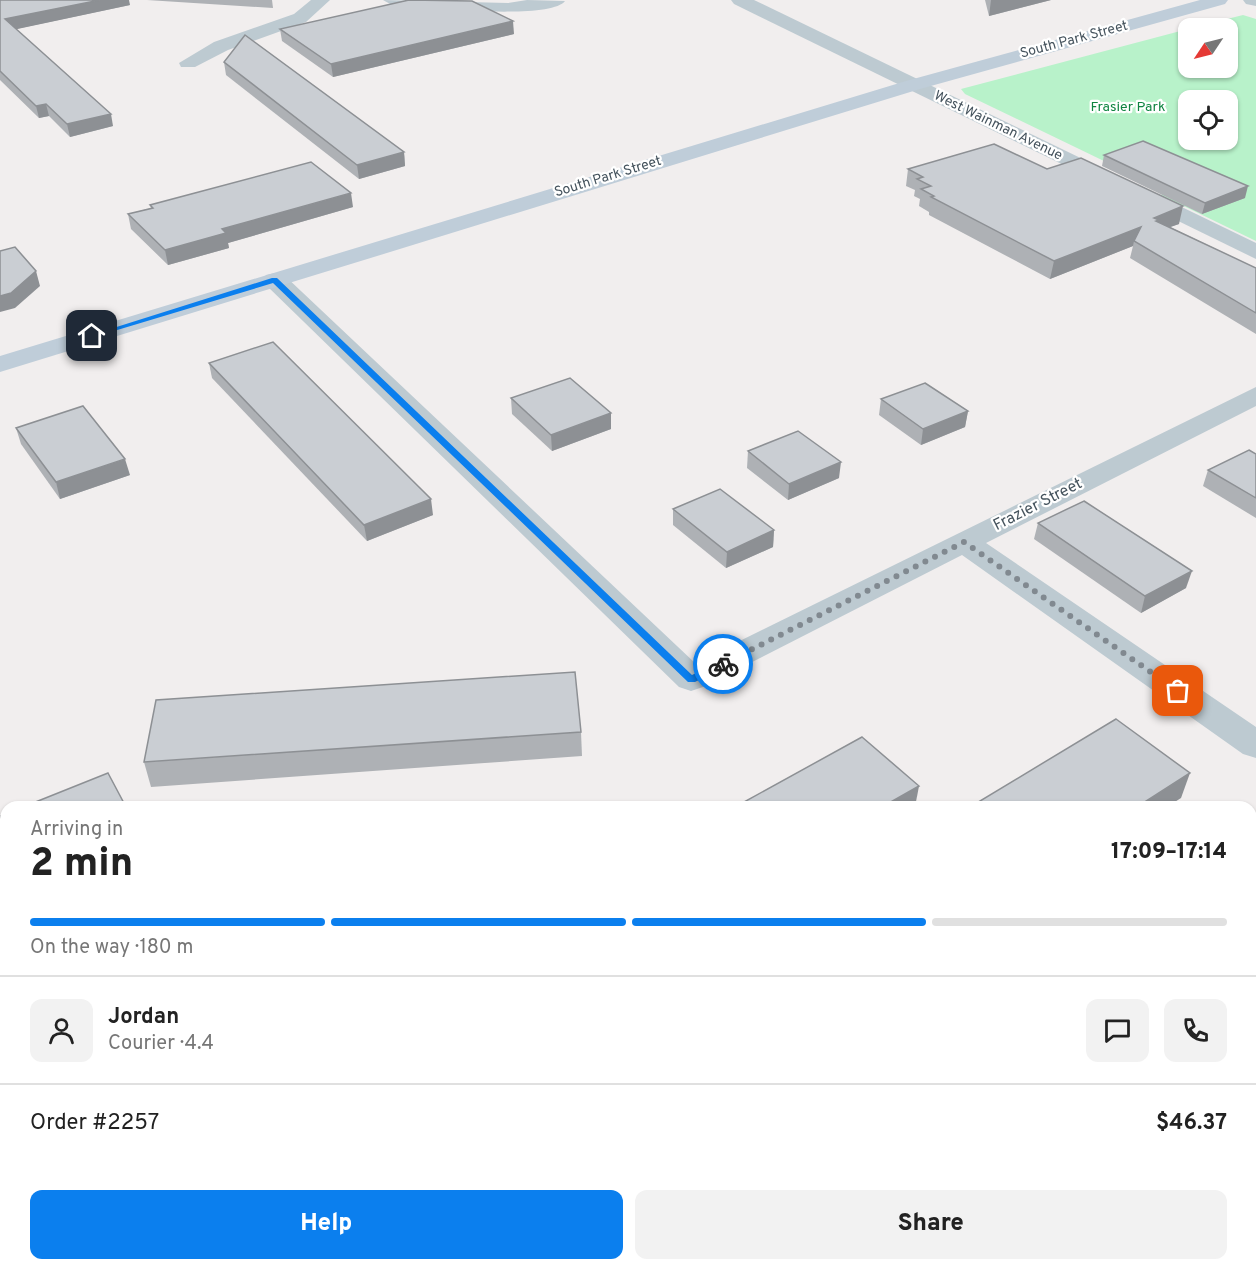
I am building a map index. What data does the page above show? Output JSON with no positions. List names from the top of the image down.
{
  "streets": {
    "main road": ["South Park Street"],
    "street": ["West Wainman Avenue", "Frazier Street"]
  },
  "crossings": [
    ["South Park Street", "West Wainman Avenue"],
    ["South Park Street", "Frazier Street"]
  ],
  "parks": ["Frasier Park"],
  "north": "bottom left",
  "page": {
    "heading": ["2 min", "Arriving in", "17:09–17:14"],
    "panel": [
      "Jordan",
      "Courier · 4.4",
      "Order #2257",
      "$46.37"
    ],
    "bar": "On the way · 180 m",
    "buttons": ["Help", "Share"]
  }
}
